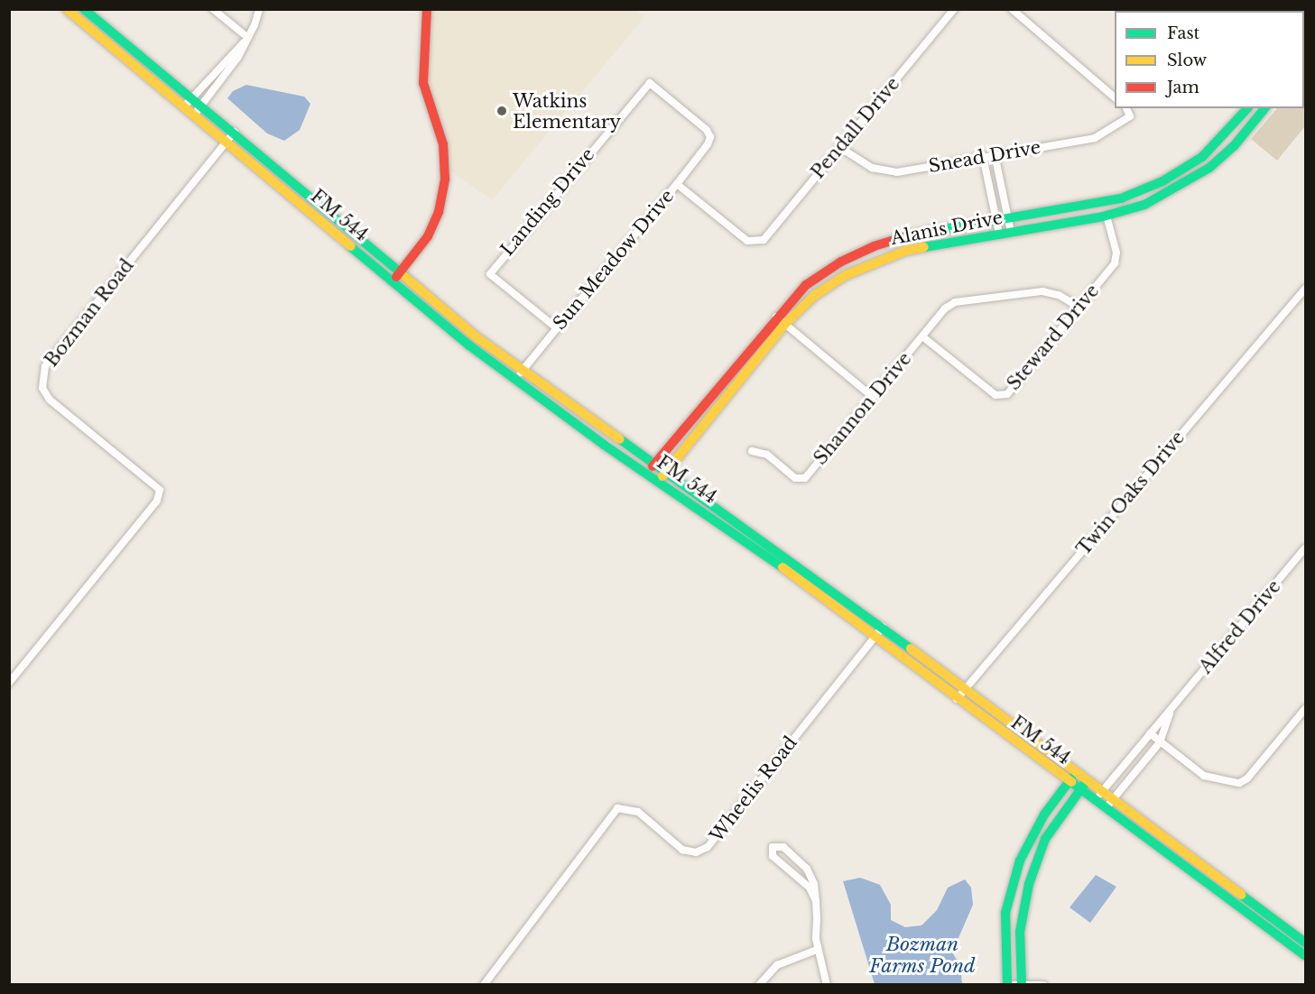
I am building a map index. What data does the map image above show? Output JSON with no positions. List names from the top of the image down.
{
  "streets": {
    "main road": ["FM 544", "Alanis Drive"],
    "street": [
      "Pendall Drive",
      "Snead Drive",
      "Landing Drive",
      "Sun Meadow Drive",
      "Bozman Road",
      "Steward Drive",
      "Shannon Drive",
      "Twin Oaks Drive",
      "Alfred Drive",
      "Wheelis Road"
    ]
  },
  "crossings": [
    ["Pendall Drive", "Snead Drive"],
    ["Pendall Drive", "Sun Meadow Drive"],
    ["Landing Drive", "Sun Meadow Drive"],
    ["FM 544", "Alanis Drive"],
    ["FM 544", "Sun Meadow Drive"],
    ["FM 544", "Bozman Road"],
    ["FM 544", "Twin Oaks Drive"],
    ["FM 544", "Alfred Drive"],
    ["FM 544", "Wheelis Road"],
    ["Alanis Drive", "Steward Drive"],
    ["Steward Drive", "Shannon Drive"]
  ],
  "water": ["Bozman Farms Pond"],
  "places": ["Watkins Elementary"],
  "legend": ["Fast", "Slow", "Jam"]
}
